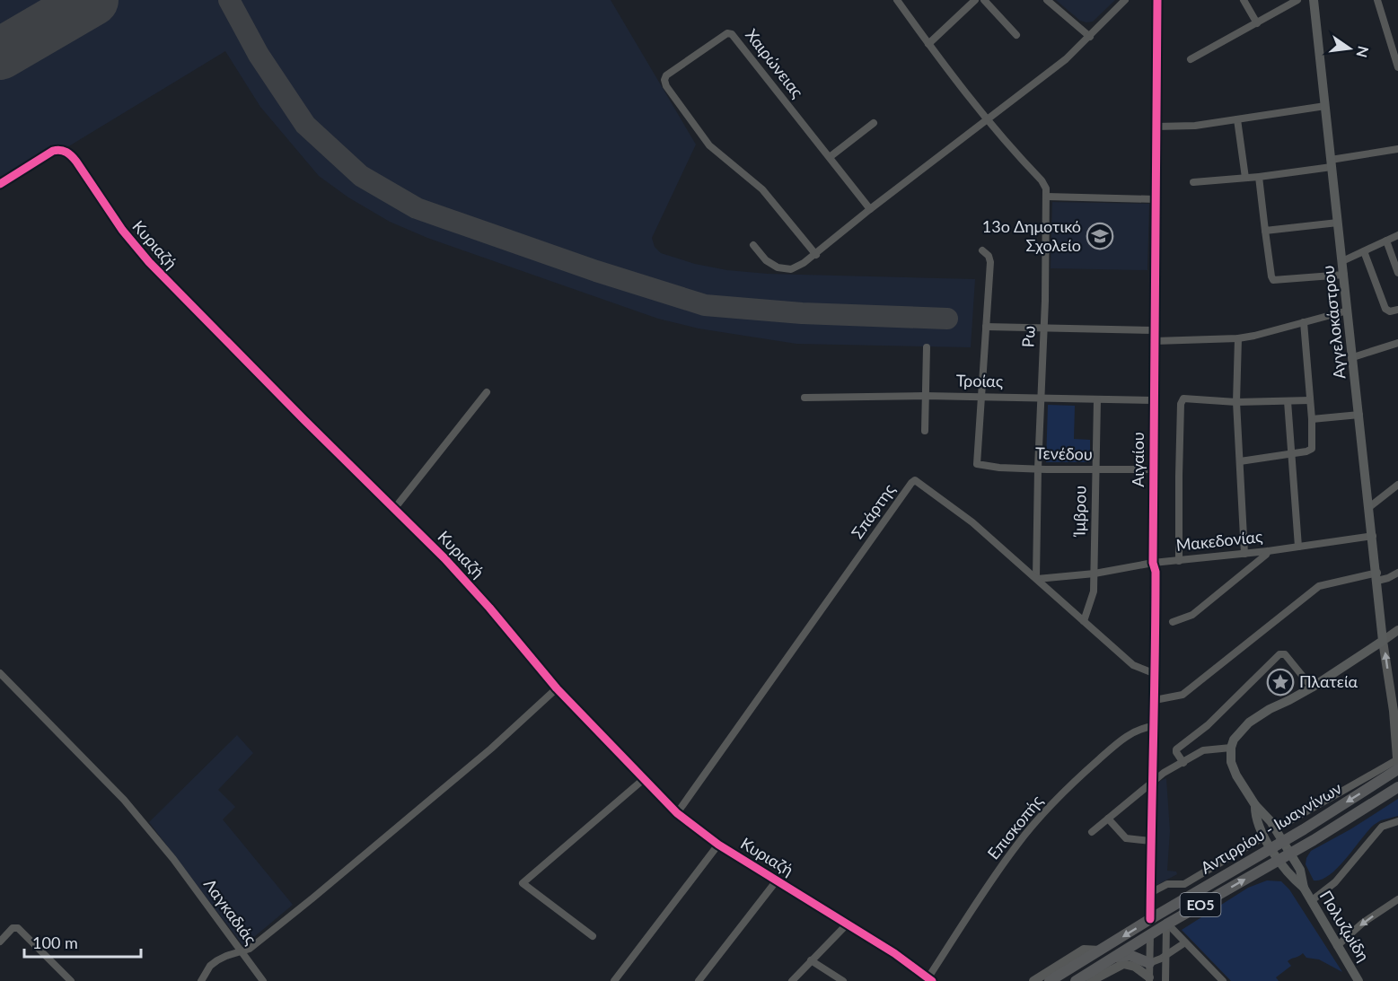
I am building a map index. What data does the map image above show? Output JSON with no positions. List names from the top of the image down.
{
  "streets": {
    "main road": [
      "Αγγελοκάστρου",
      "Αντιρρίου - Ιωαννίνων",
      "ΕΟ5",
      "Πολυζωίδη"
    ],
    "street": [
      "Χαιρώνειας",
      "Κυριαζή",
      "Ρω",
      "Τροίας",
      "Τενέδου",
      "Αιγαίου",
      "Ίμβρου",
      "Σπάρτης",
      "Μακεδονίας",
      "Επισκοπής",
      "Λαγκαδιάς"
    ]
  },
  "crossings": [
    ["Κυριαζή", "Σπάρτης"],
    ["Κυριαζή", "Επισκοπής"],
    ["Αγγελοκάστρου", "Μακεδονίας"],
    ["Ρω", "Τροίας"],
    ["Ρω", "Τενέδου"],
    ["Ρω", "Σπάρτης"],
    ["Ρω", "Μακεδονίας"],
    ["Τροίας", "Τενέδου"],
    ["Τροίας", "Αιγαίου"],
    ["Τροίας", "Ίμβρου"],
    ["Τενέδου", "Αιγαίου"],
    ["Τενέδου", "Ίμβρου"],
    ["Αιγαίου", "Σπάρτης"],
    ["Αιγαίου", "Μακεδονίας"],
    ["Αιγαίου", "Επισκοπής"],
    ["Αιγαίου", "Αντιρρίου - Ιωαννίνων"],
    ["Ίμβρου", "Σπάρτης"],
    ["Ίμβρου", "Μακεδονίας"],
    ["Σπάρτης", "Μακεδονίας"]
  ],
  "places": {
    "school or university": ["13ο Δημοτικό Σχολείο"],
    "place": ["Πλατεία"]
  },
  "scale_bar": "100 m",
  "north": "right"
}
